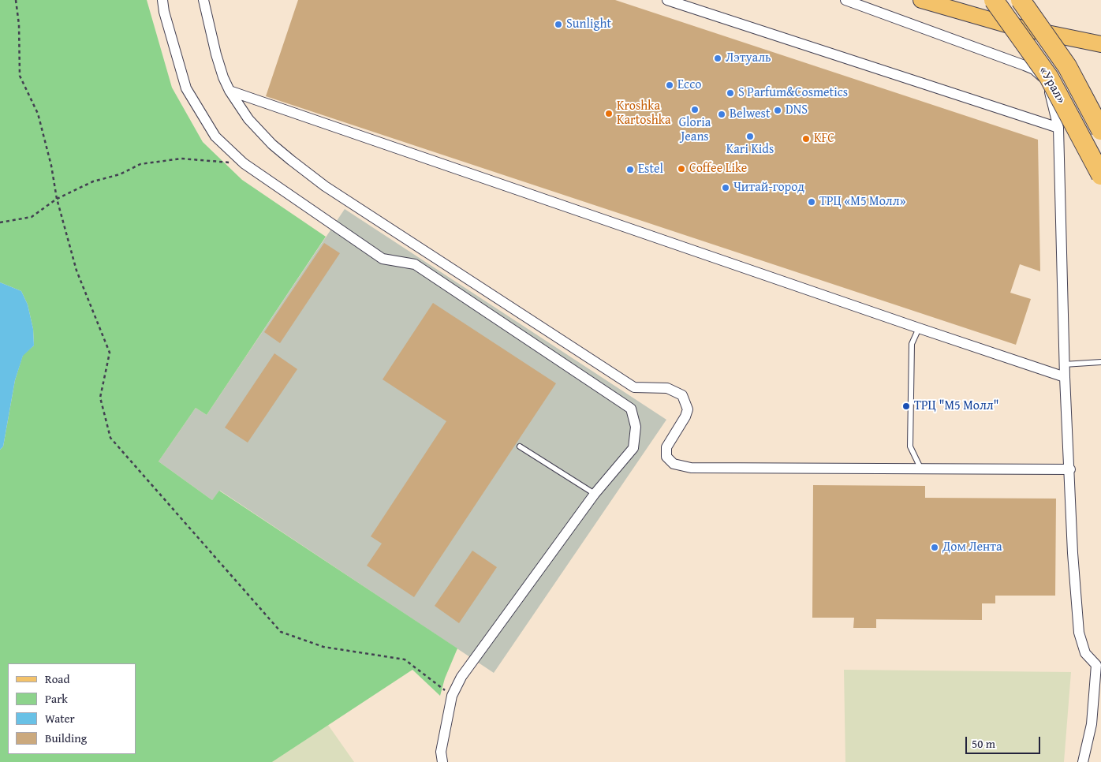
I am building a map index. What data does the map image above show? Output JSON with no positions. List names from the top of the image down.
{
  "streets": {
    "highway": ["«Урал»"]
  },
  "places": [
    "Sunlight",
    "Лэтуаль",
    "Ecco",
    "S Parfum&Cosmetics",
    "Gloria Jeans",
    "DNS",
    "Kroshka Kartoshka",
    "Belwest",
    "Kari Kids",
    "KFC",
    "Coffee Like",
    "Estel",
    "Читай-город",
    "ТРЦ «М5 Молл»",
    "ТРЦ \"М5 Молл\"",
    "Дом Лента"
  ],
  "legend": [
    "Road",
    "Park",
    "Water",
    "Building"
  ],
  "scale_bar": "50 m"
}
